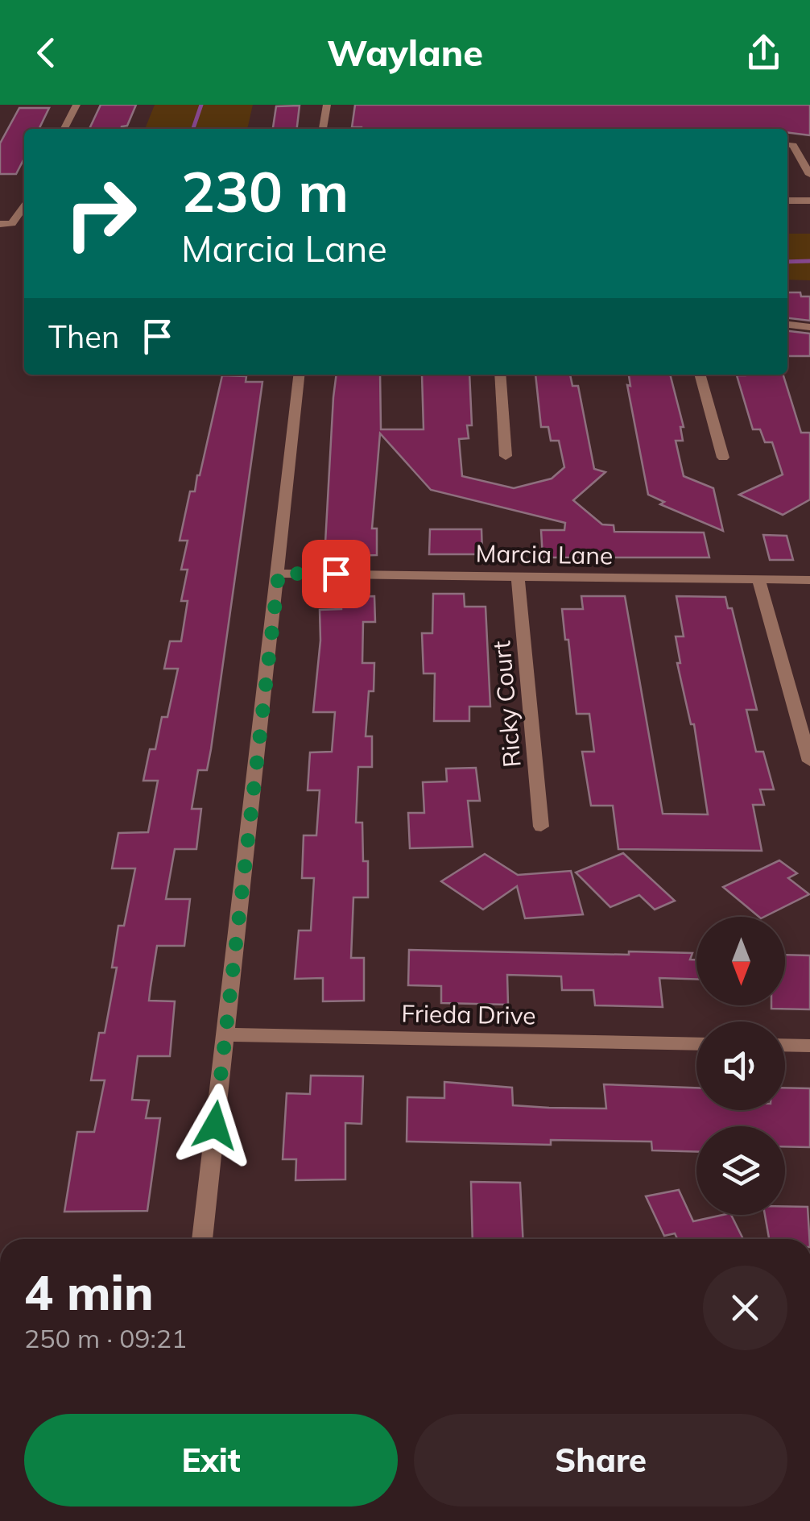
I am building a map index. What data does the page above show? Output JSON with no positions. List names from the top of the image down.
{
  "streets": {
    "street": ["Marcia Lane", "Ricky Court", "Frieda Drive"]
  },
  "crossings": [
    ["Marcia Lane", "Ricky Court"]
  ],
  "north": "bottom",
  "page": {
    "header": "Waylane",
    "turn": ["230 m", "Marcia Lane"],
    "then": "Then",
    "heading": ["4 min", "250 m · 09:21"],
    "buttons": ["Exit", "Share"]
  }
}
